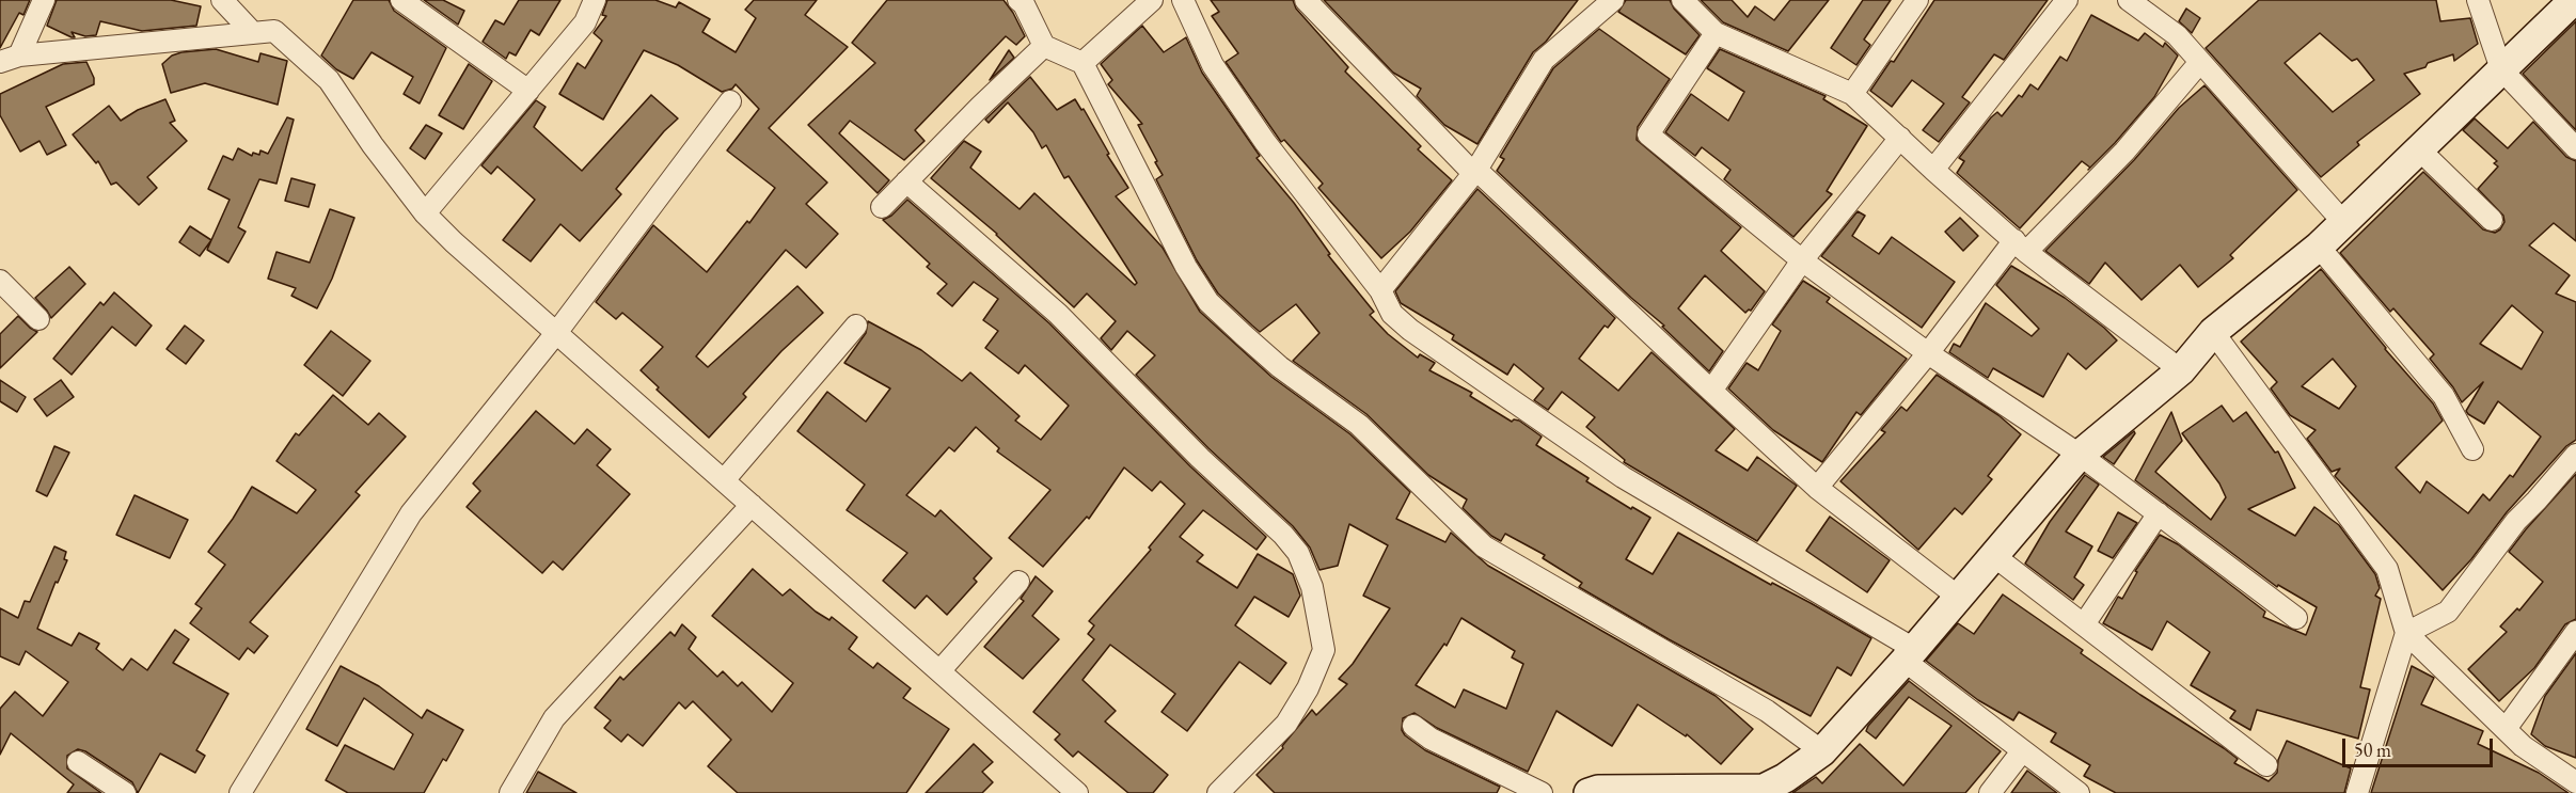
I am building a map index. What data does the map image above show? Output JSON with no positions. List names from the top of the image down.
{
  "scale_bar": "50 m"
}
